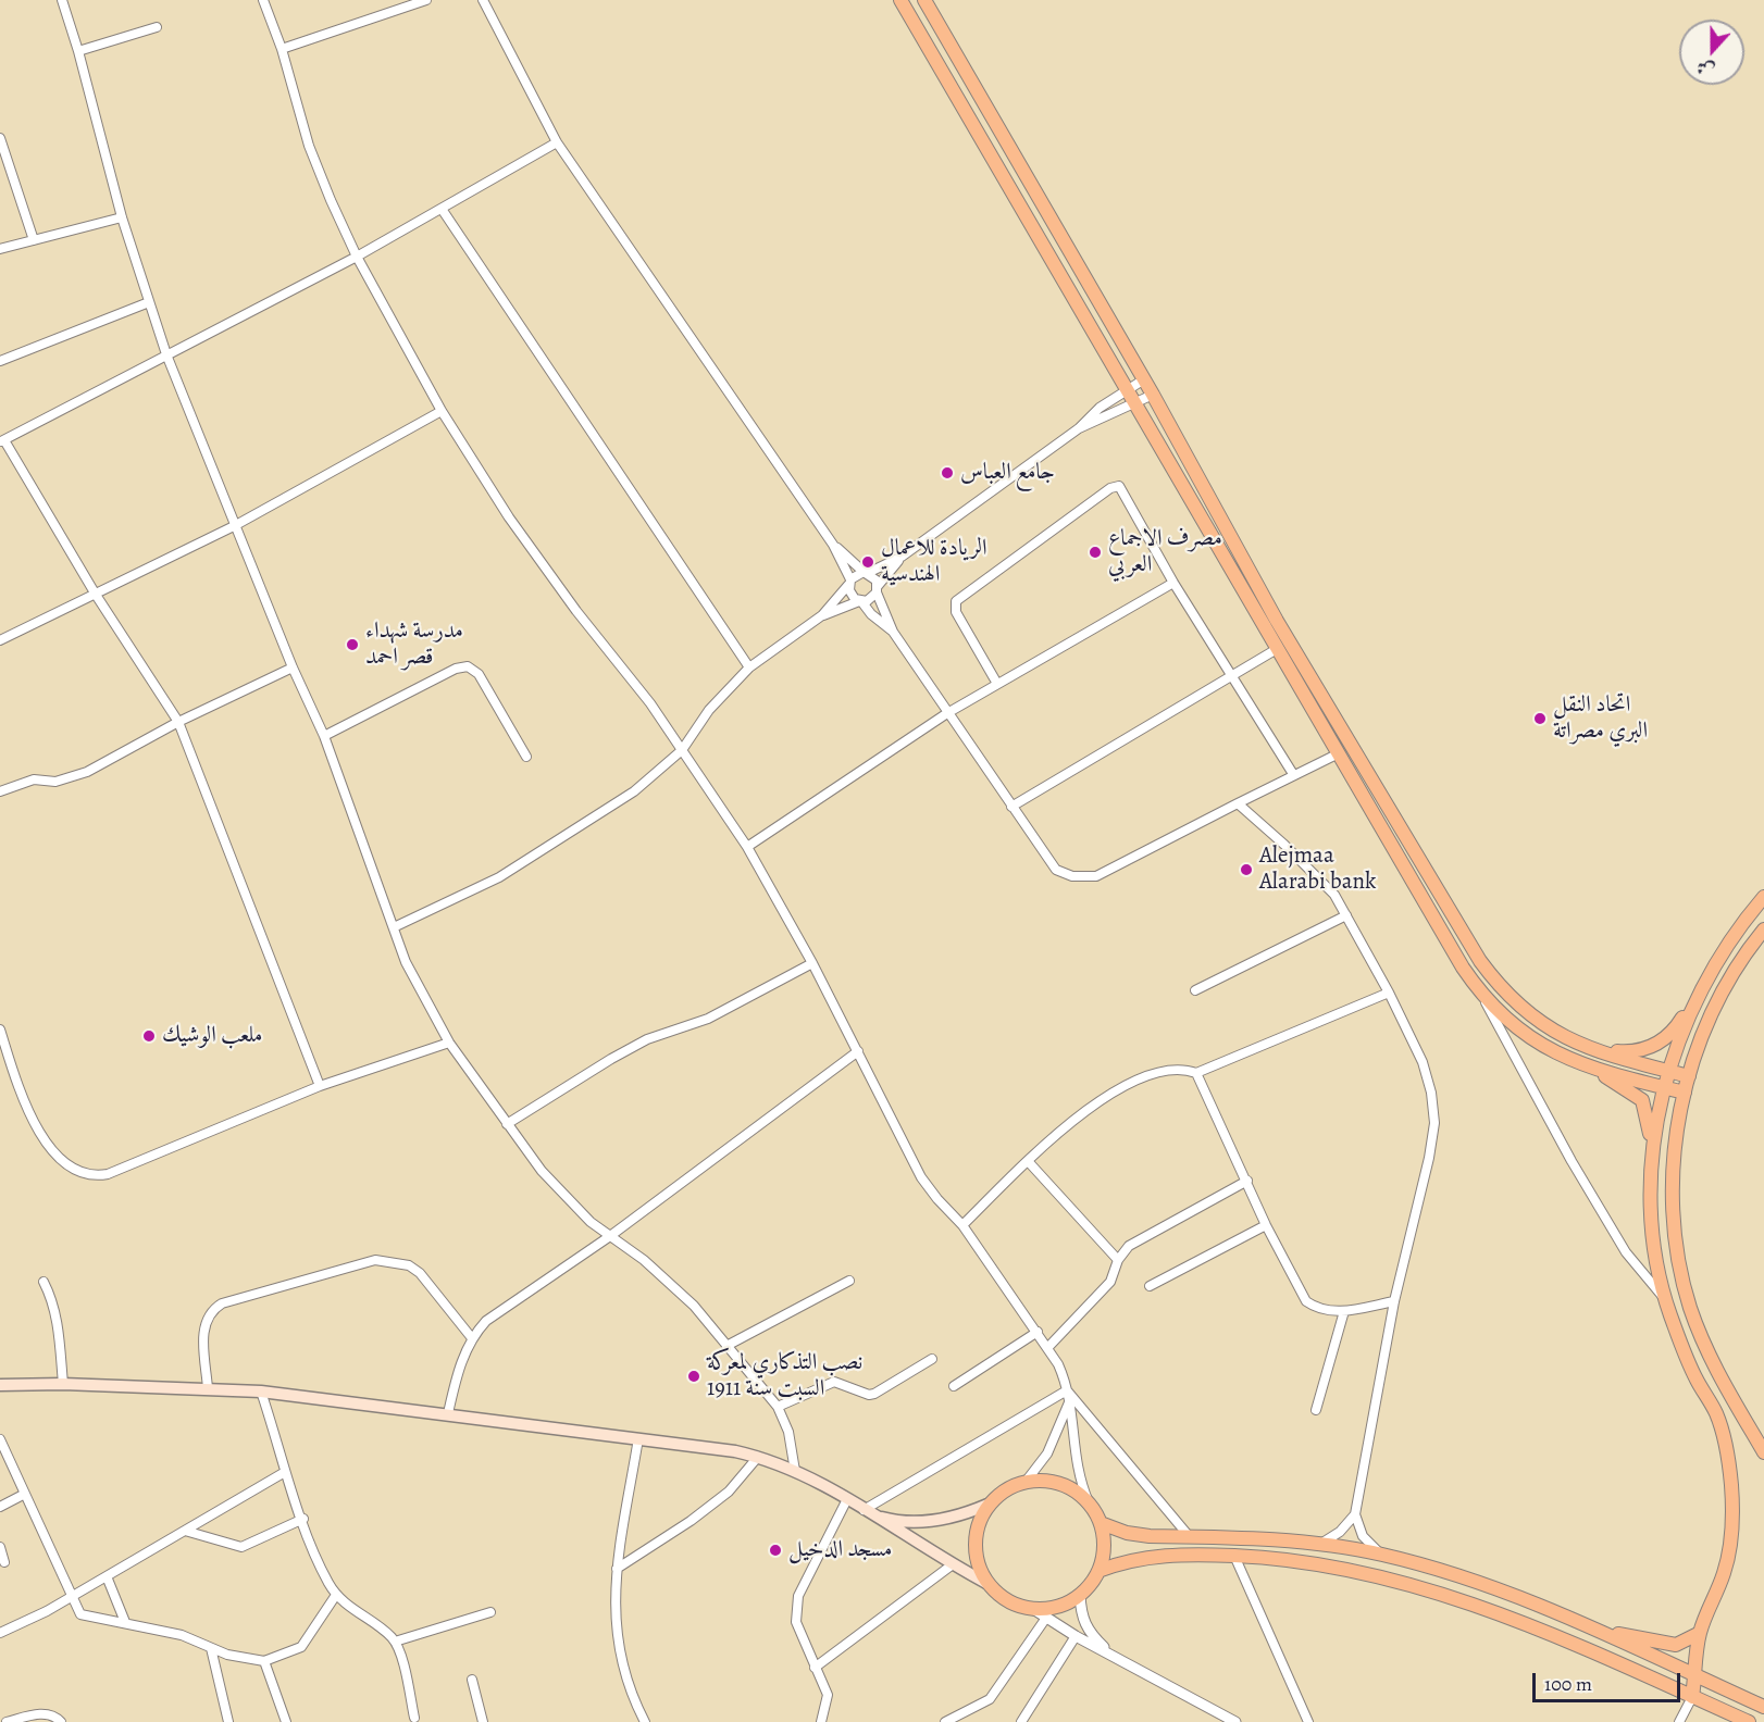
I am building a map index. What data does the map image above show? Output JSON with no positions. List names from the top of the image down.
{
  "places": [
    "جامع العباس",
    "مصرف الاجماع العربي",
    "الريادة للاعمال الهندسية",
    "مدرسة شهداء قصر احمد",
    "اتحاد النقل البري مصراتة",
    "Alejmaa Alarabi bank",
    "ملعب الوشيك",
    "نصب التذكاري لمعركة السبت سنة 1911",
    "مسجد الدخيل"
  ],
  "scale_bar": "100 m",
  "north": "bottom"
}
